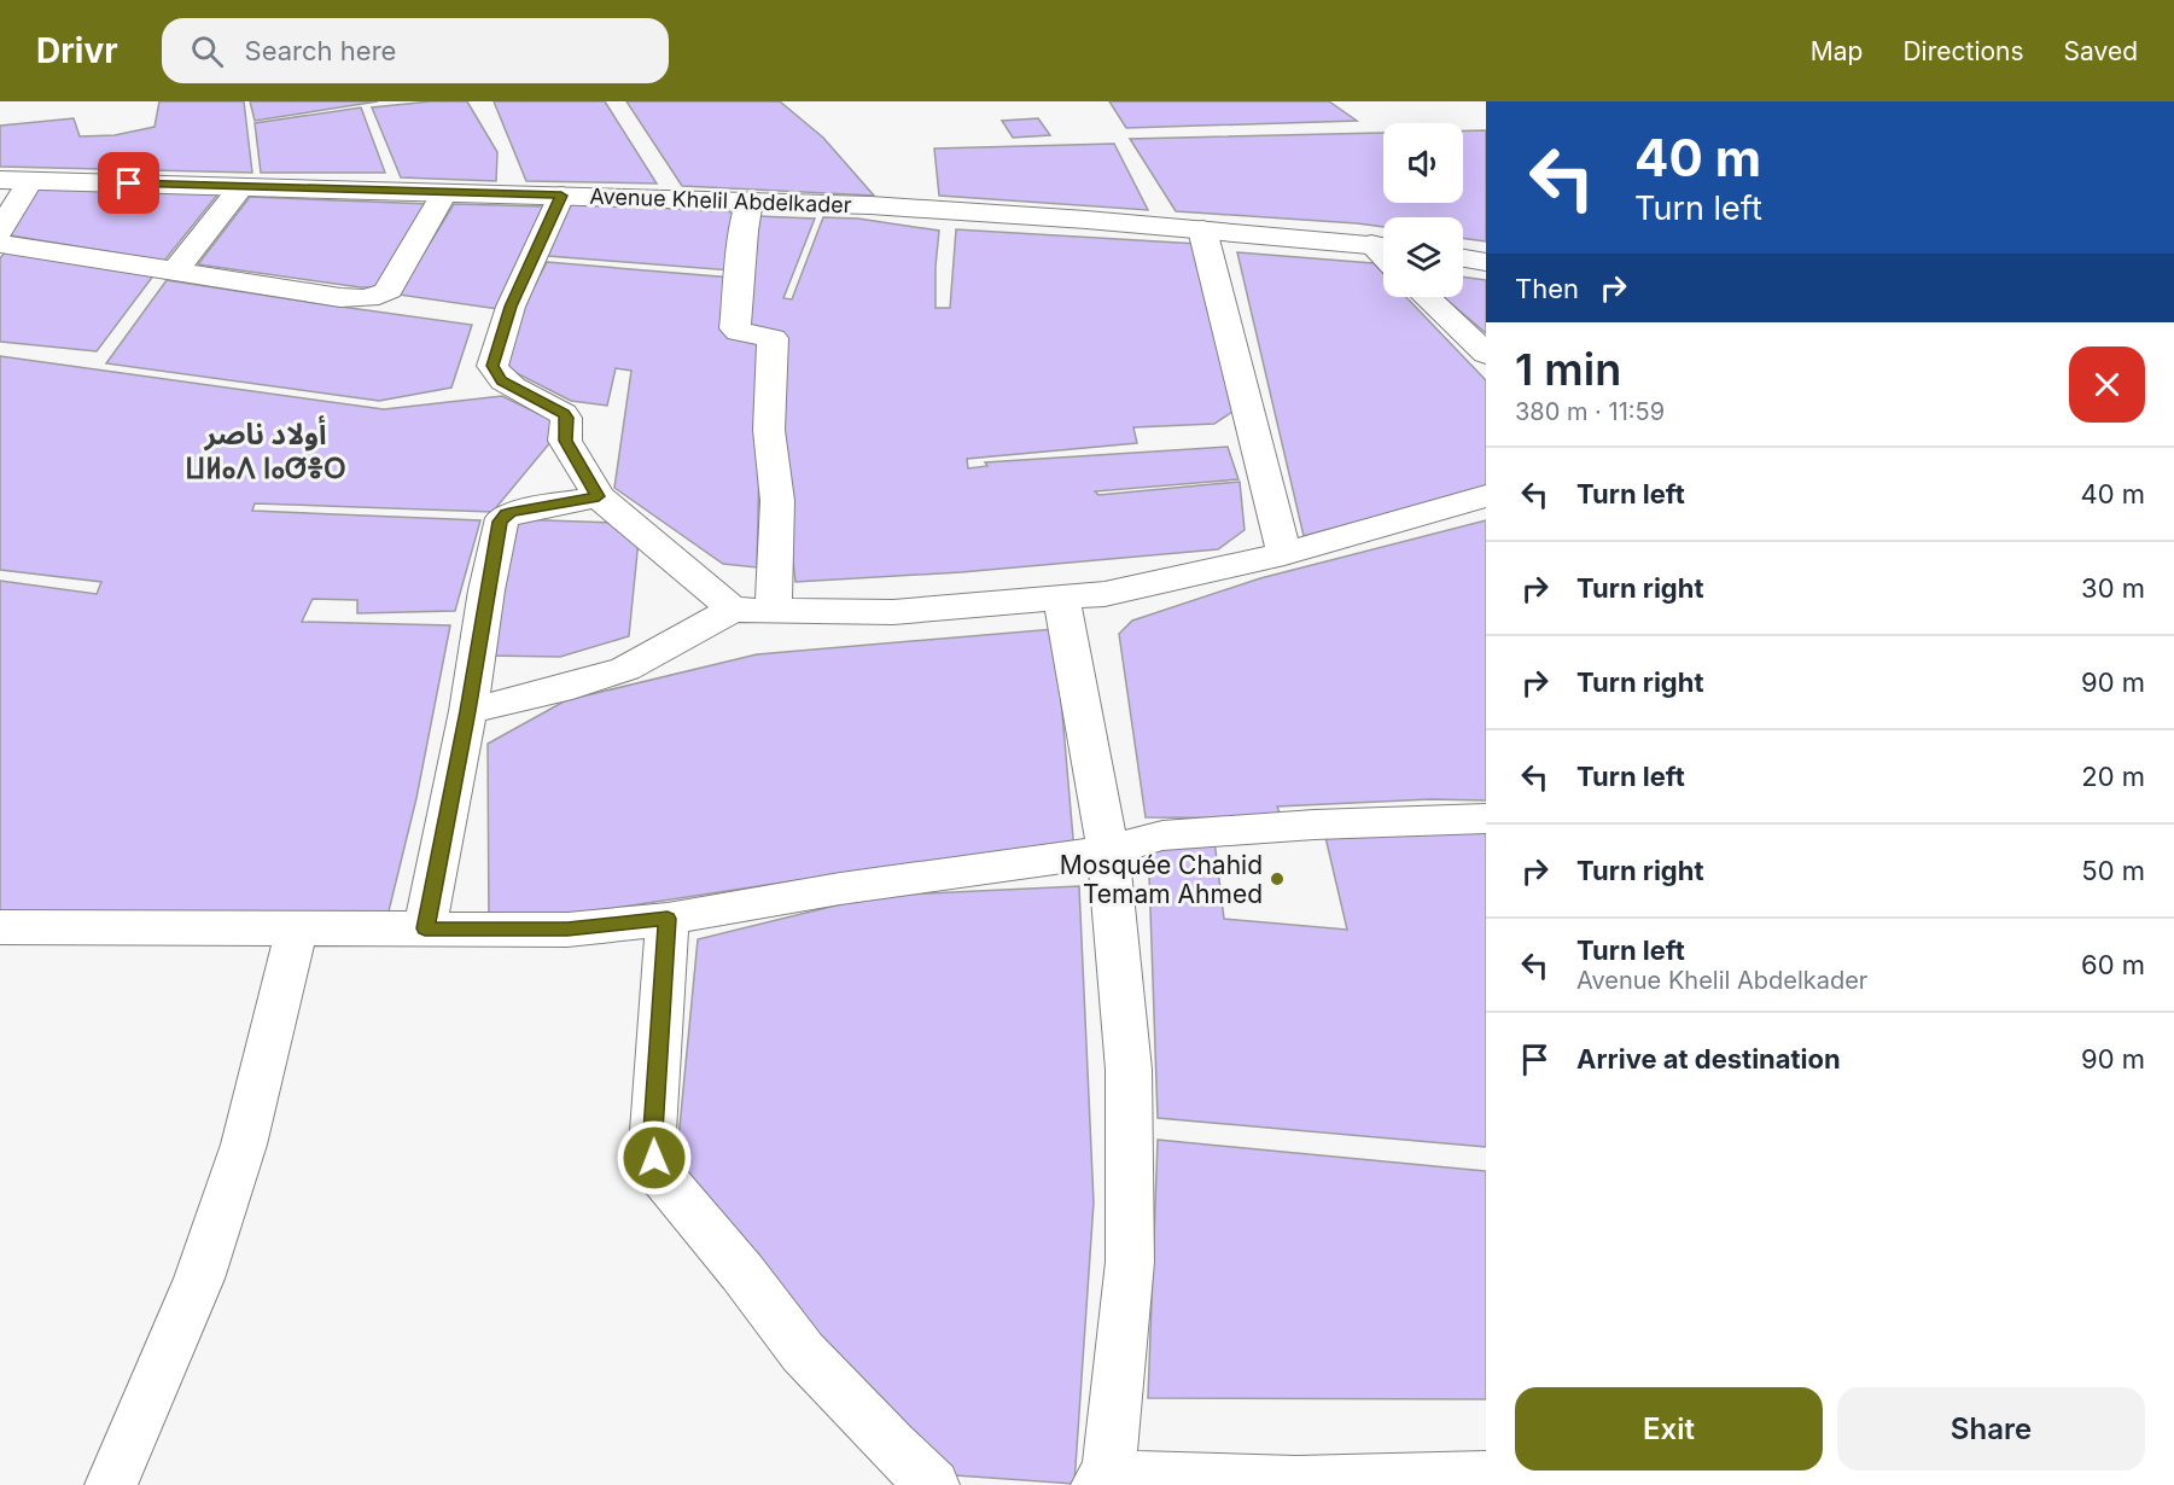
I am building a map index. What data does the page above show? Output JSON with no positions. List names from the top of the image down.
{
  "streets": {
    "street": ["Avenue Khelil Abdelkader"]
  },
  "districts": ["أولاد ناصر ⵡⵍⴰⴷ ⵏⴰⵚⴻⵔ"],
  "places": ["Mosquée Chahid Temam Ahmed"],
  "page": {
    "header": "Drivr",
    "search": "Search here",
    "nav": ["Map", "Directions", "Saved"],
    "turn": ["40 m", "Turn left"],
    "then": "Then",
    "heading": ["1 min", "380 m · 11:59"],
    "list": [
      {
        "name": "Turn left",
        "value": "40 m"
      },
      {
        "name": "Turn right",
        "value": "30 m"
      },
      {
        "name": "Turn right",
        "value": "90 m"
      },
      {
        "name": "Turn left",
        "value": "20 m"
      },
      {
        "name": "Turn right",
        "value": "50 m"
      },
      {
        "name": "Turn left",
        "note": "Avenue Khelil Abdelkader",
        "value": "60 m"
      },
      {
        "name": "Arrive at destination",
        "value": "90 m"
      }
    ],
    "buttons": ["Exit", "Share"]
  }
}
